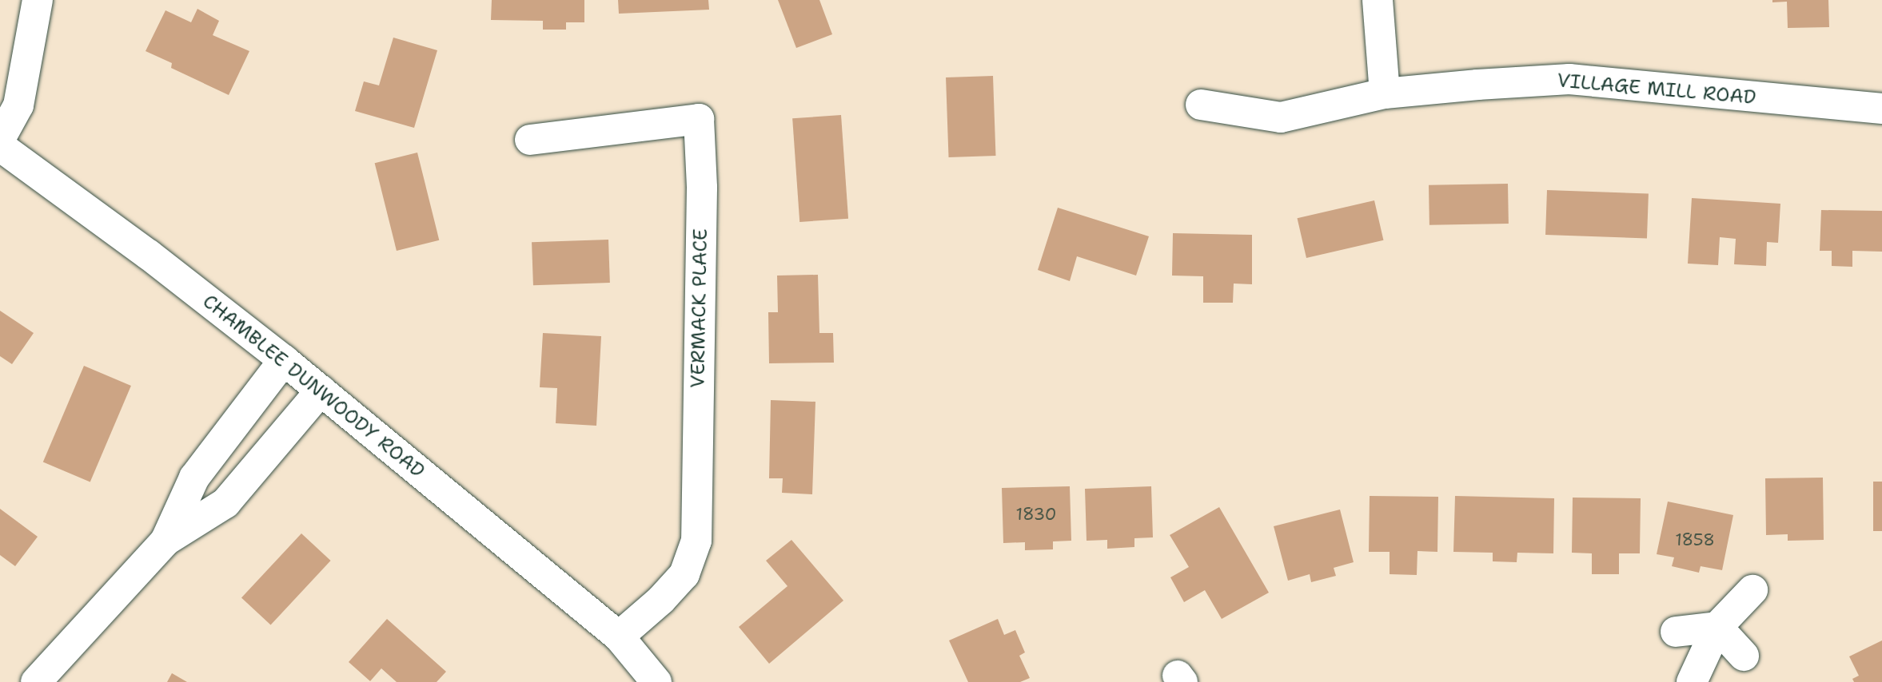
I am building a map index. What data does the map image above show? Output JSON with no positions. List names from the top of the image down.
{
  "streets": {
    "street": ["VILLAGE MILL ROAD", "VERMACK PLACE", "CHAMBLEE DUNWOODY ROAD"]
  },
  "crossings": [
    ["VERMACK PLACE", "CHAMBLEE DUNWOODY ROAD"]
  ],
  "house_numbers": ["1830", "1858"]
}
